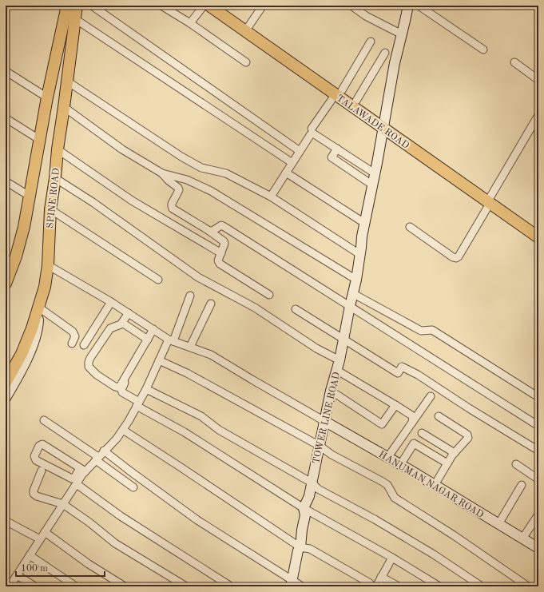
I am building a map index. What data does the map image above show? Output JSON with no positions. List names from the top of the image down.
{
  "streets": {
    "main road": ["TALAWADE ROAD", "SPINE ROAD"],
    "street": ["TOWER LINE ROAD", "HANUMAN NAGAR ROAD"]
  },
  "crossings": [
    ["TALAWADE ROAD", "TOWER LINE ROAD"],
    ["TOWER LINE ROAD", "HANUMAN NAGAR ROAD"]
  ],
  "scale_bar": "100 m"
}
